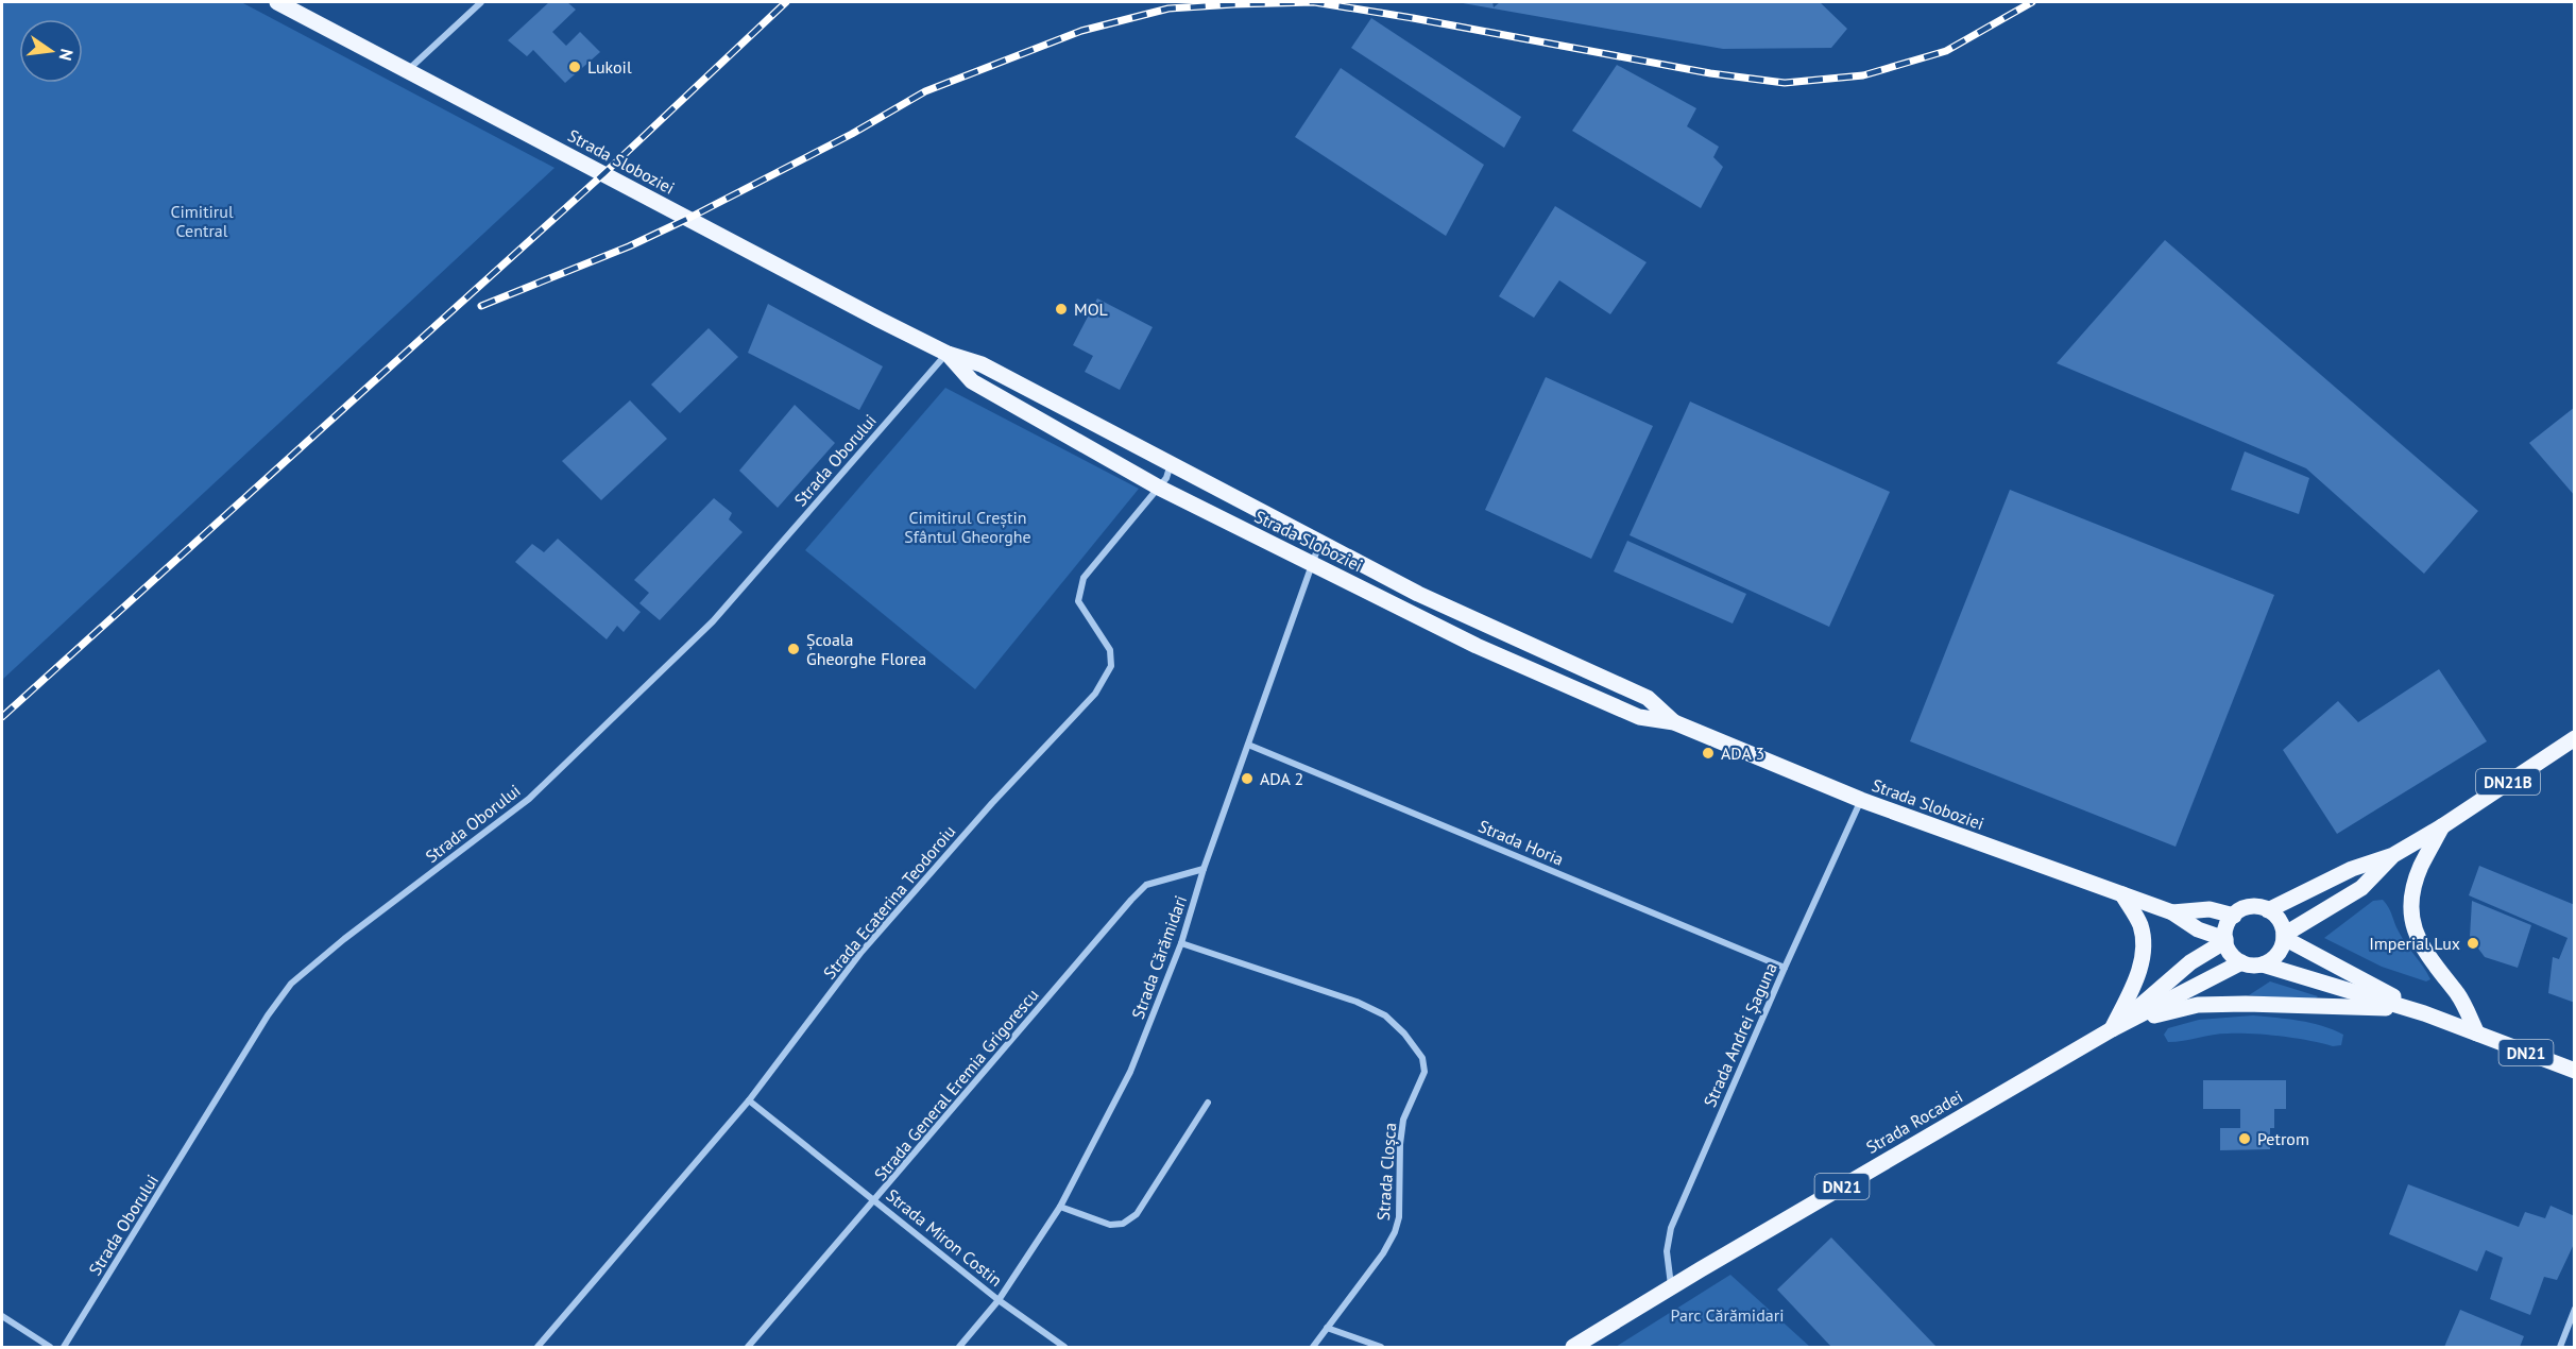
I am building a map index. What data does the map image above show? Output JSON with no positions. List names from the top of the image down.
{
  "streets": {
    "main road": [
      "Strada Sloboziei",
      "DN21B",
      "DN21",
      "Strada Rocadei"
    ],
    "street": [
      "Strada Oborului",
      "Strada Horia",
      "Strada Ecaterina Teodoroiu",
      "Strada Cărămidari",
      "Strada Andrei Șaguna",
      "Strada General Eremia Grigorescu",
      "Strada Cloșca",
      "Strada Miron Costin"
    ]
  },
  "crossings": [
    ["Strada Sloboziei", "Strada Oborului"],
    ["Strada Sloboziei", "DN21B"],
    ["Strada Sloboziei", "Strada Ecaterina Teodoroiu"],
    ["Strada Sloboziei", "Strada Cărămidari"],
    ["Strada Sloboziei", "Strada Andrei Șaguna"],
    ["Strada Sloboziei", "Strada Rocadei"],
    ["DN21B", "Strada Rocadei"],
    ["Strada Horia", "Strada Cărămidari"],
    ["Strada Horia", "Strada Andrei Șaguna"],
    ["Strada Ecaterina Teodoroiu", "Strada Miron Costin"],
    ["Strada Cărămidari", "Strada General Eremia Grigorescu"],
    ["Strada Cărămidari", "Strada Cloșca"],
    ["Strada Cărămidari", "Strada Miron Costin"],
    ["Strada Andrei Șaguna", "Strada Rocadei"],
    ["DN21", "Strada Rocadei"],
    ["Strada General Eremia Grigorescu", "Strada Miron Costin"]
  ],
  "parks": ["Cimitirul Central", "Cimitirul Creștin Sfântul Gheorghe", "Parc Cărămidari"],
  "places": [
    "Lukoil",
    "MOL",
    "Școala Gheorghe Florea",
    "ADA 3",
    "ADA 2",
    "Imperial Lux",
    "Petrom"
  ],
  "north": "right"
}
